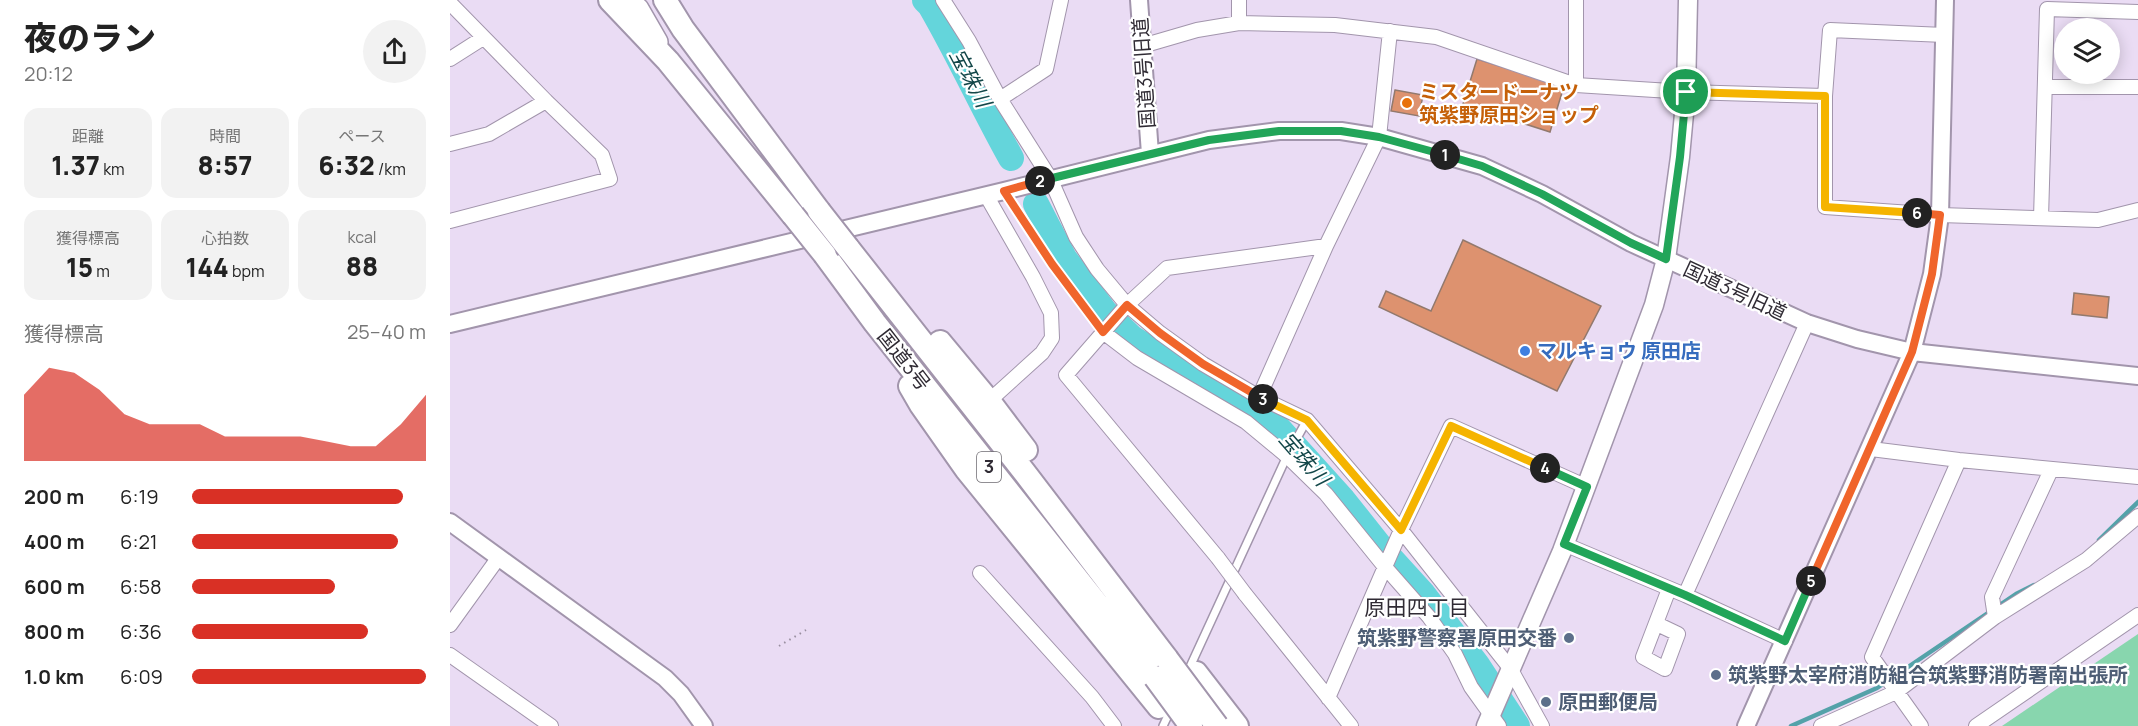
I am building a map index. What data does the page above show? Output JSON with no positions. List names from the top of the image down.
{
  "streets": {
    "highway": ["国道3号", "3"],
    "street": ["国道3号旧道"]
  },
  "districts": ["原田四丁目"],
  "water": ["宝珠川"],
  "places": [
    "ミスタードーナツ 筑紫野原田ショップ",
    "マルキョウ 原田店",
    "筑紫野警察署原田交番",
    "筑紫野太宰府消防組合筑紫野消防署南出張所",
    "原田郵便局"
  ],
  "page": {
    "heading": ["夜のラン", "20:12"],
    "stats": [
      ["距離", "1.37 km"],
      ["時間", "8:57"],
      ["ペース", "6:32 /km"],
      ["獲得標高", "15 m"],
      ["心拍数", "144 bpm"],
      ["kcal", "88"]
    ],
    "pins": [
      "1",
      "2",
      "6",
      "3",
      "4",
      "5"
    ],
    "chart": ["獲得標高", "25–40 m"],
    "list": [
      {
        "name": "200 m",
        "note": "6:19"
      },
      {
        "name": "400 m",
        "note": "6:21"
      },
      {
        "name": "600 m",
        "note": "6:58"
      },
      {
        "name": "800 m",
        "note": "6:36"
      },
      {
        "name": "1.0 km",
        "note": "6:09"
      }
    ]
  }
}
